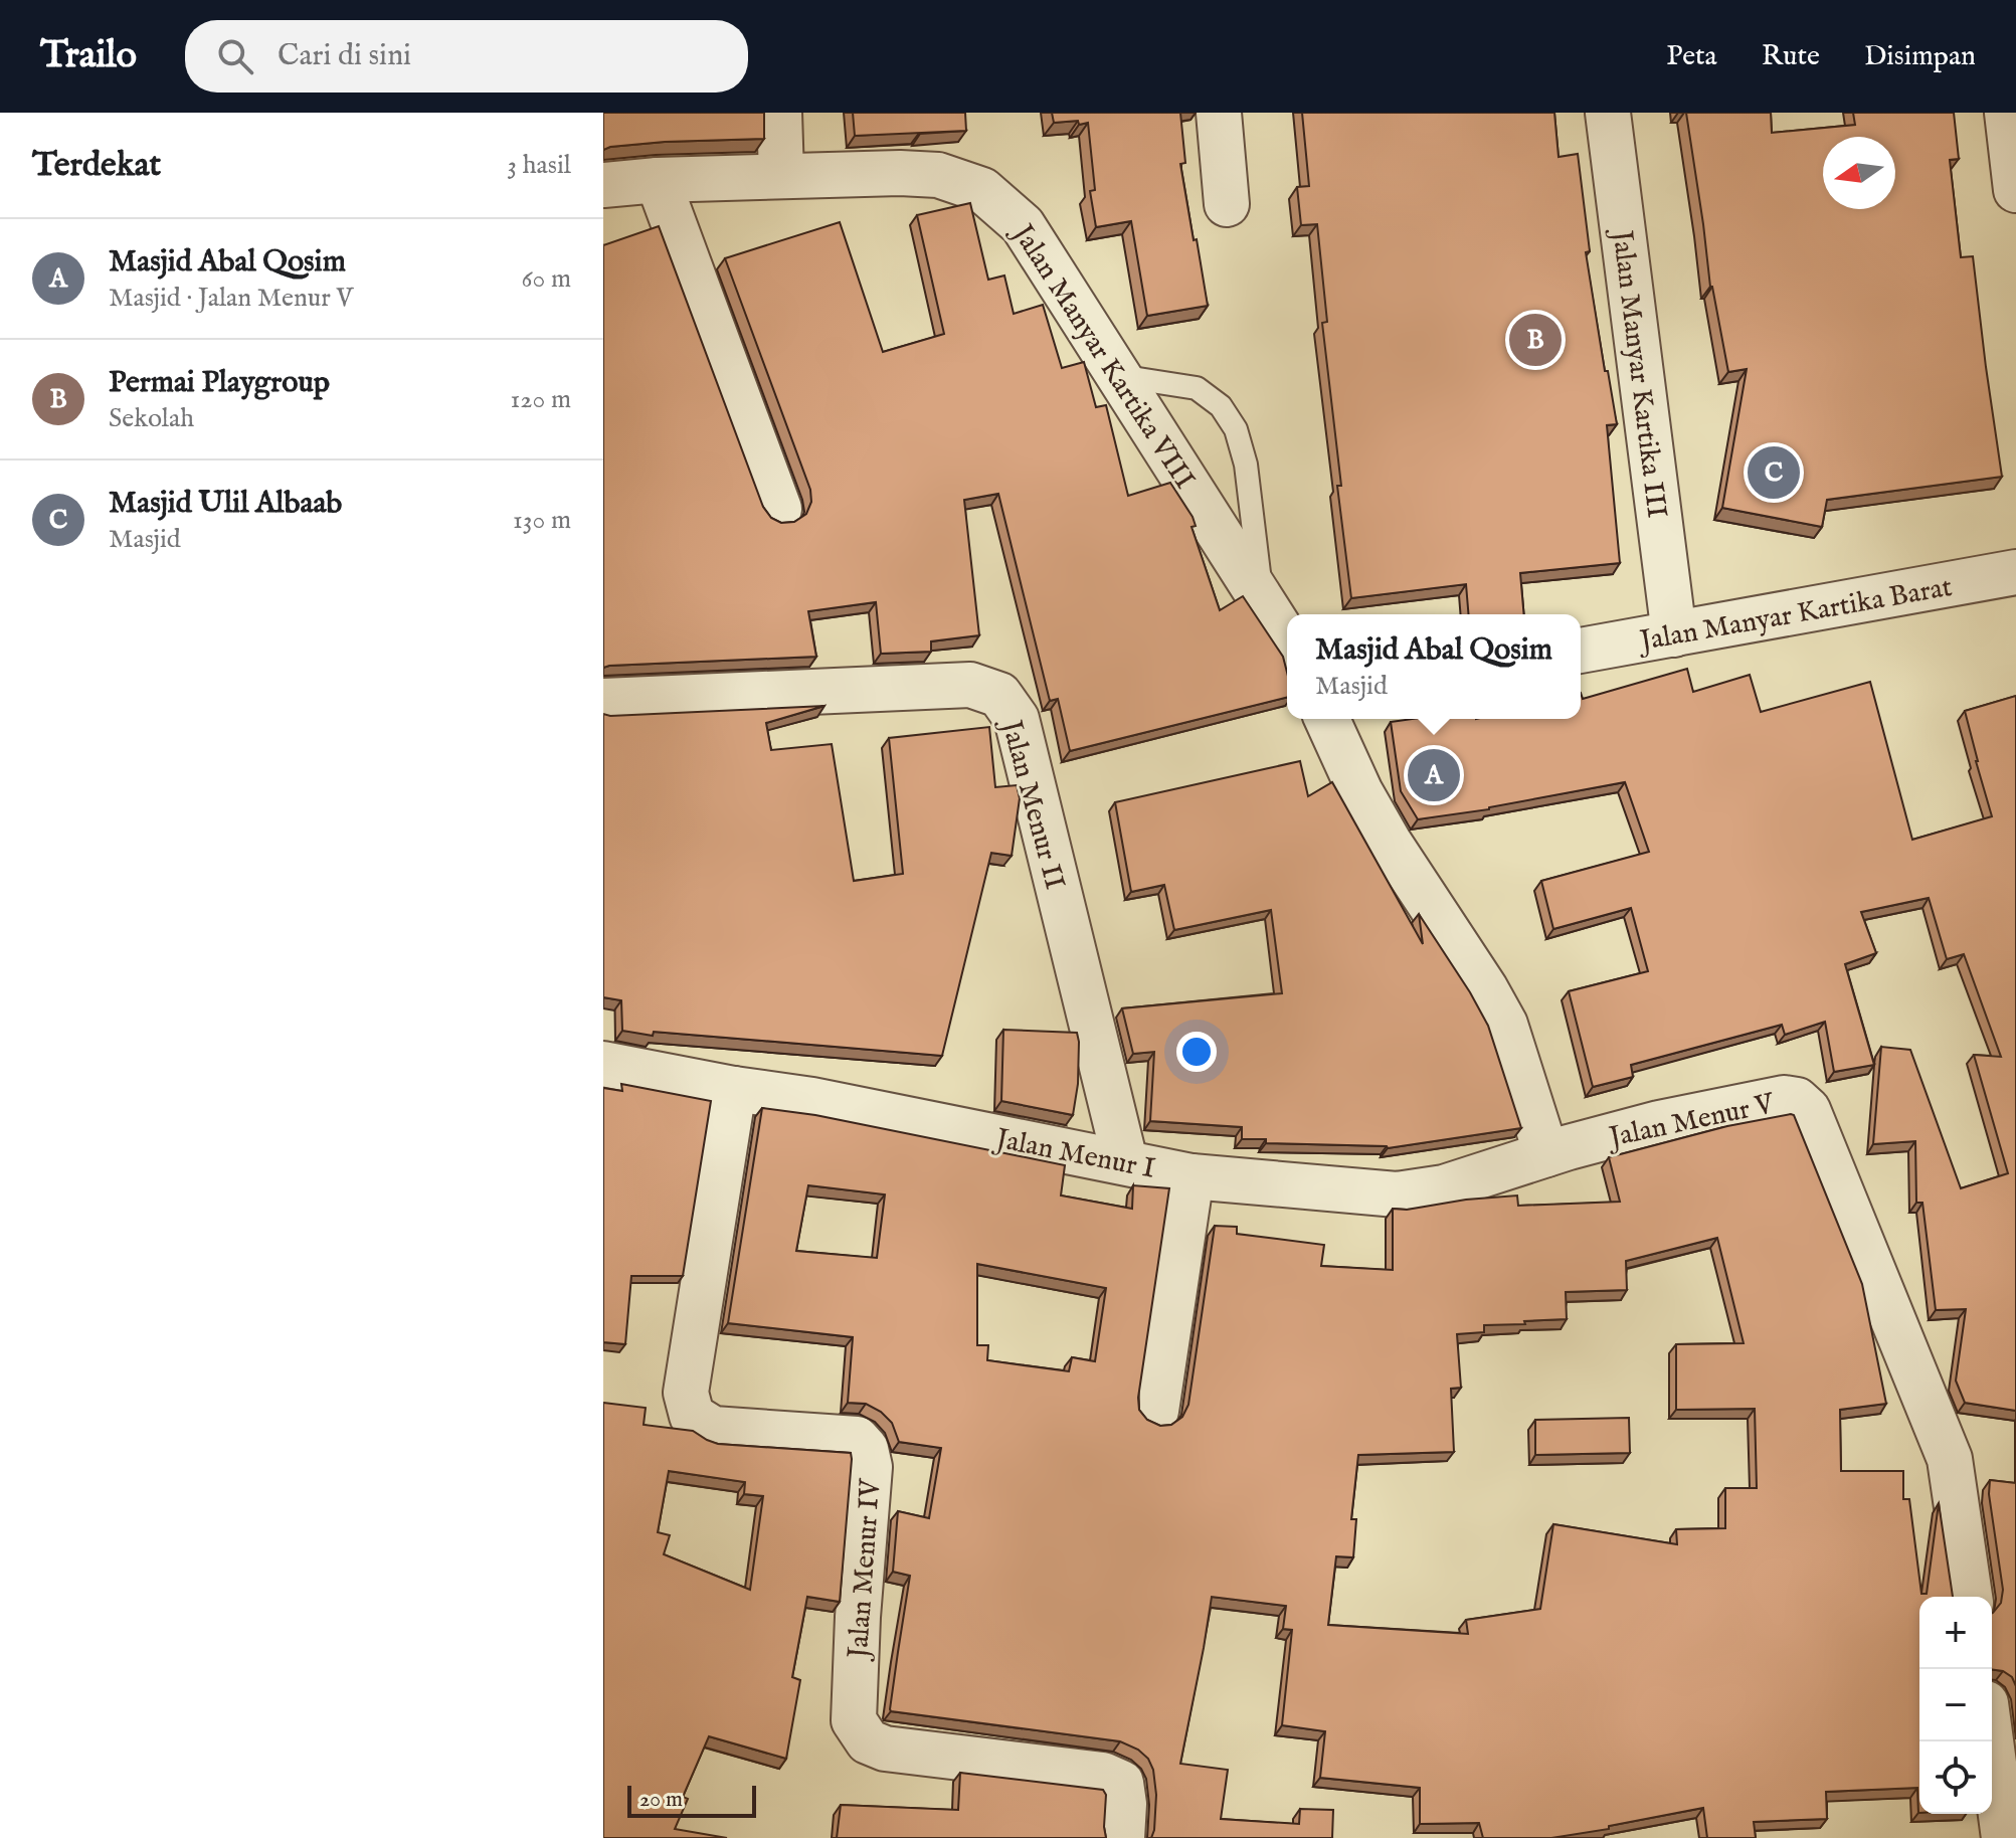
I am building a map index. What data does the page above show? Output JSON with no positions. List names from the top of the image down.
{
  "streets": {
    "street": [
      "Jalan Manyar Kartika VIII",
      "Jalan Manyar Kartika III",
      "Jalan Manyar Kartika Barat",
      "Jalan Menur II",
      "Jalan Menur V",
      "Jalan Menur I",
      "Jalan Menur IV"
    ]
  },
  "crossings": [
    ["Jalan Manyar Kartika III", "Jalan Manyar Kartika Barat"],
    ["Jalan Menur II", "Jalan Menur I"],
    ["Jalan Menur V", "Jalan Menur I"],
    ["Jalan Menur I", "Jalan Menur IV"]
  ],
  "scale_bar": "20 m",
  "north": "left",
  "page": {
    "header": "Trailo",
    "search": "Cari di sini",
    "nav": ["Peta", "Rute", "Disimpan"],
    "heading": ["Terdekat", "3 hasil"],
    "list": [
      {
        "mark": "A",
        "name": "Masjid Abal Qosim",
        "note": "Masjid · Jalan Menur V",
        "value": "60 m"
      },
      {
        "mark": "B",
        "name": "Permai Playgroup",
        "note": "Sekolah",
        "value": "120 m"
      },
      {
        "mark": "C",
        "name": "Masjid Ulil Albaab",
        "note": "Masjid",
        "value": "130 m"
      }
    ],
    "pins": ["B", "C", "A"],
    "popup": ["Masjid Abal Qosim", "Masjid"],
    "map_buttons": ["+", "−"],
    "scale": "20 m"
  }
}
